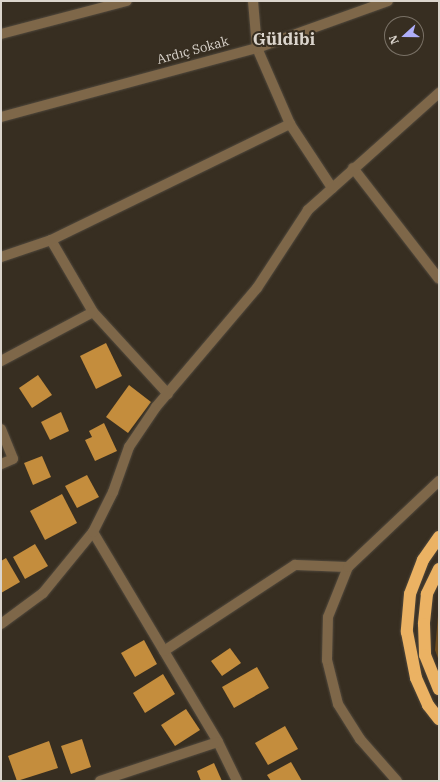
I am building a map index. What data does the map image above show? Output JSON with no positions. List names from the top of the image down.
{
  "streets": {
    "street": ["Ardıç Sokak"]
  },
  "districts": ["Güldibi"],
  "north": "left"
}
